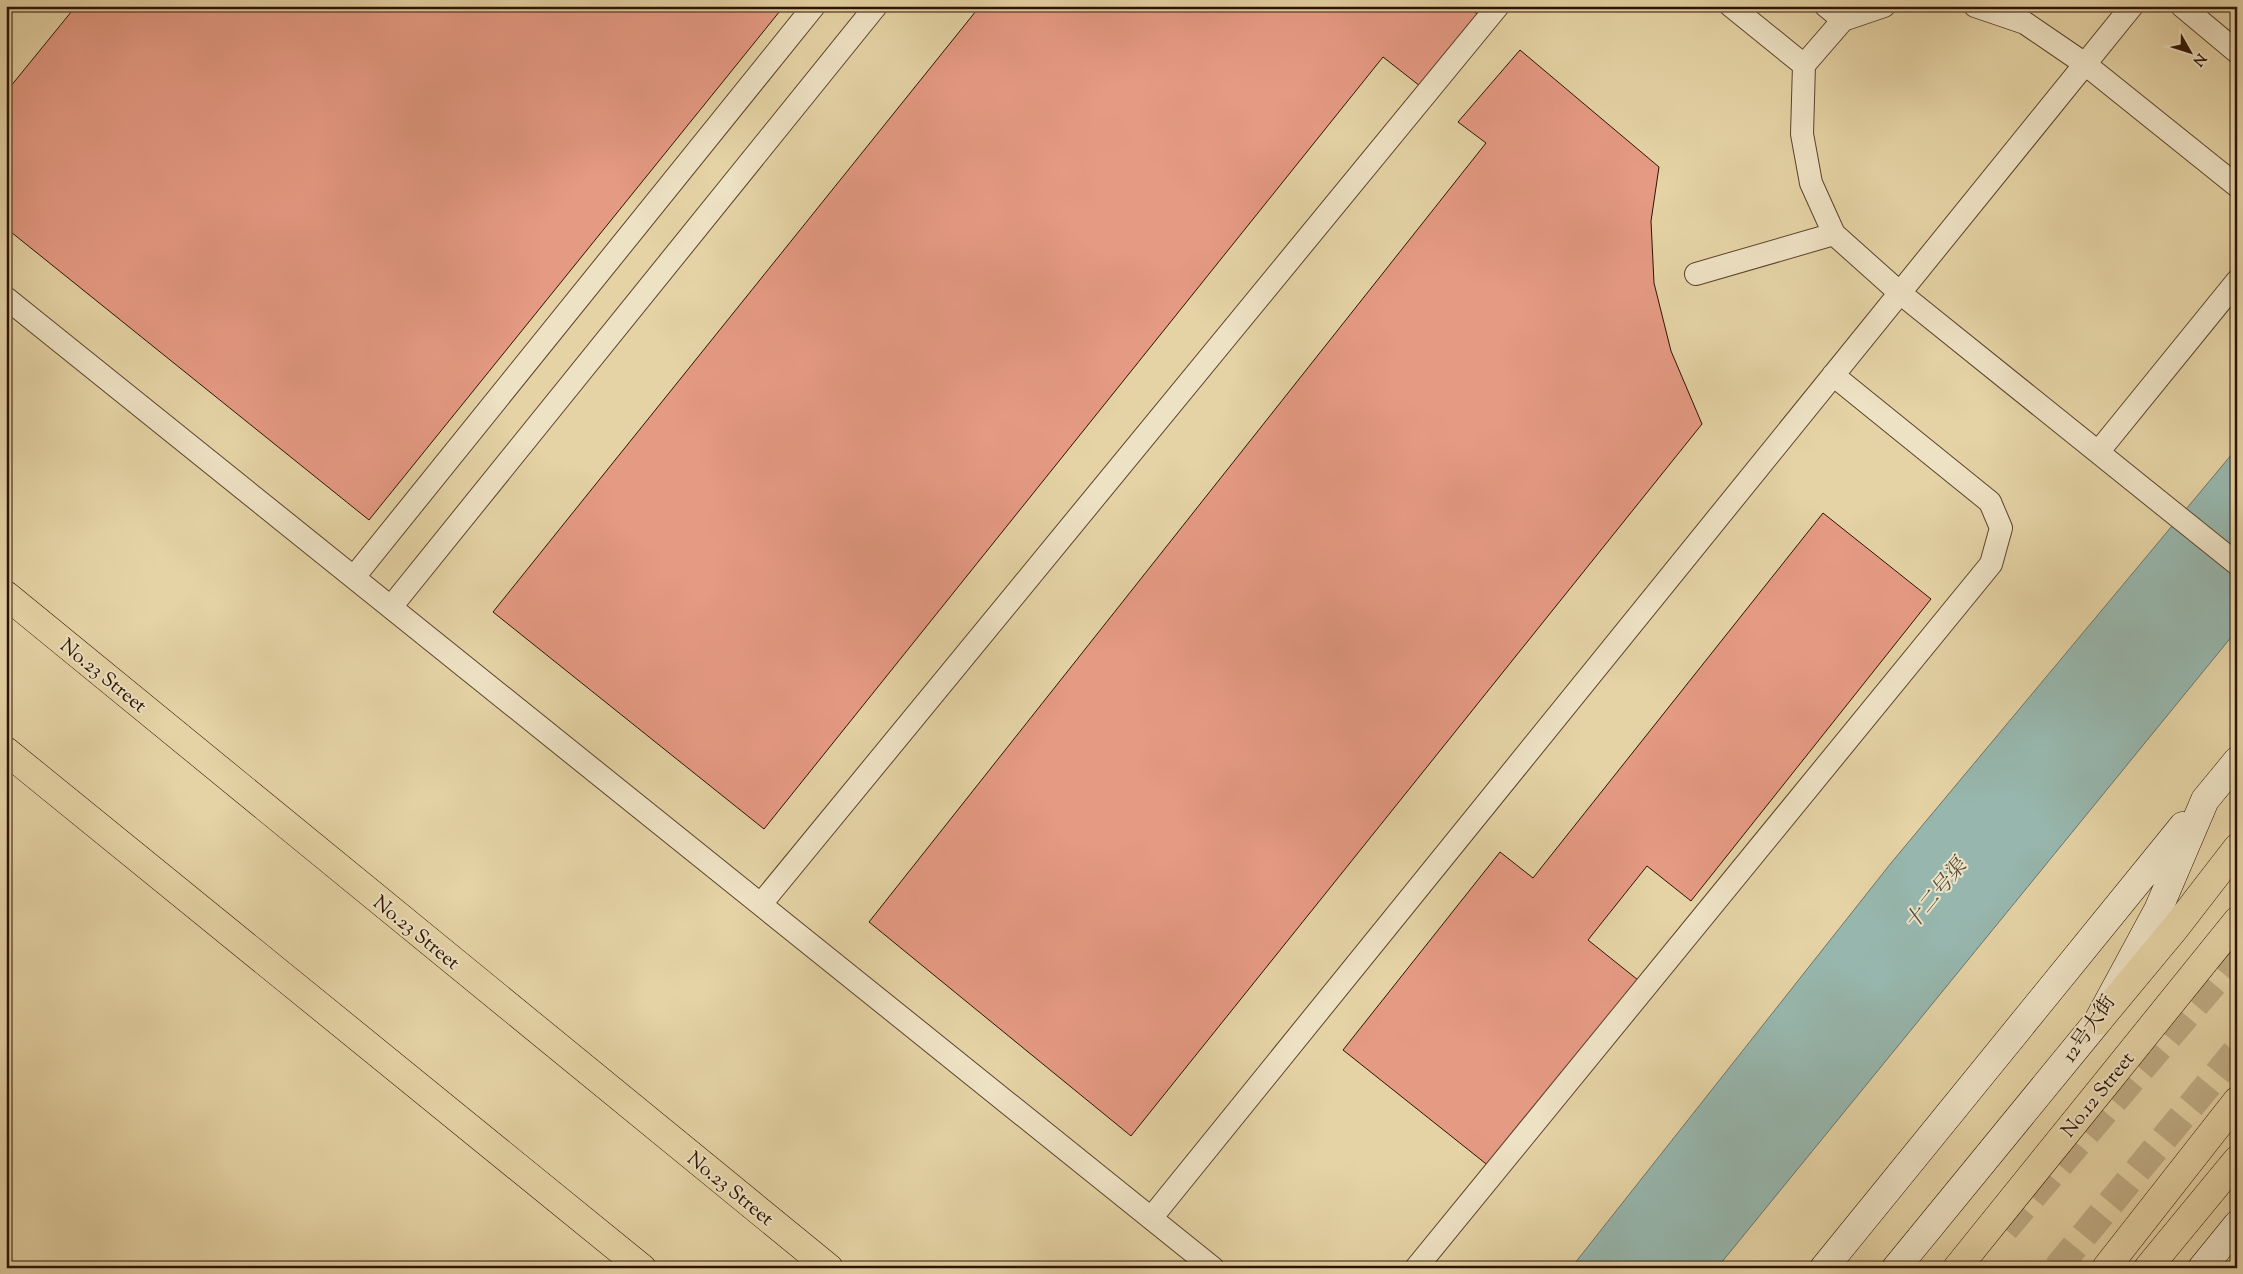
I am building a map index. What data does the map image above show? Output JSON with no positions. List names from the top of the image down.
{
  "streets": {
    "main road": ["No.23 Street", "12号大街", "No.12 Street"]
  },
  "water": ["十二号渠"],
  "north": "bottom right"
}
